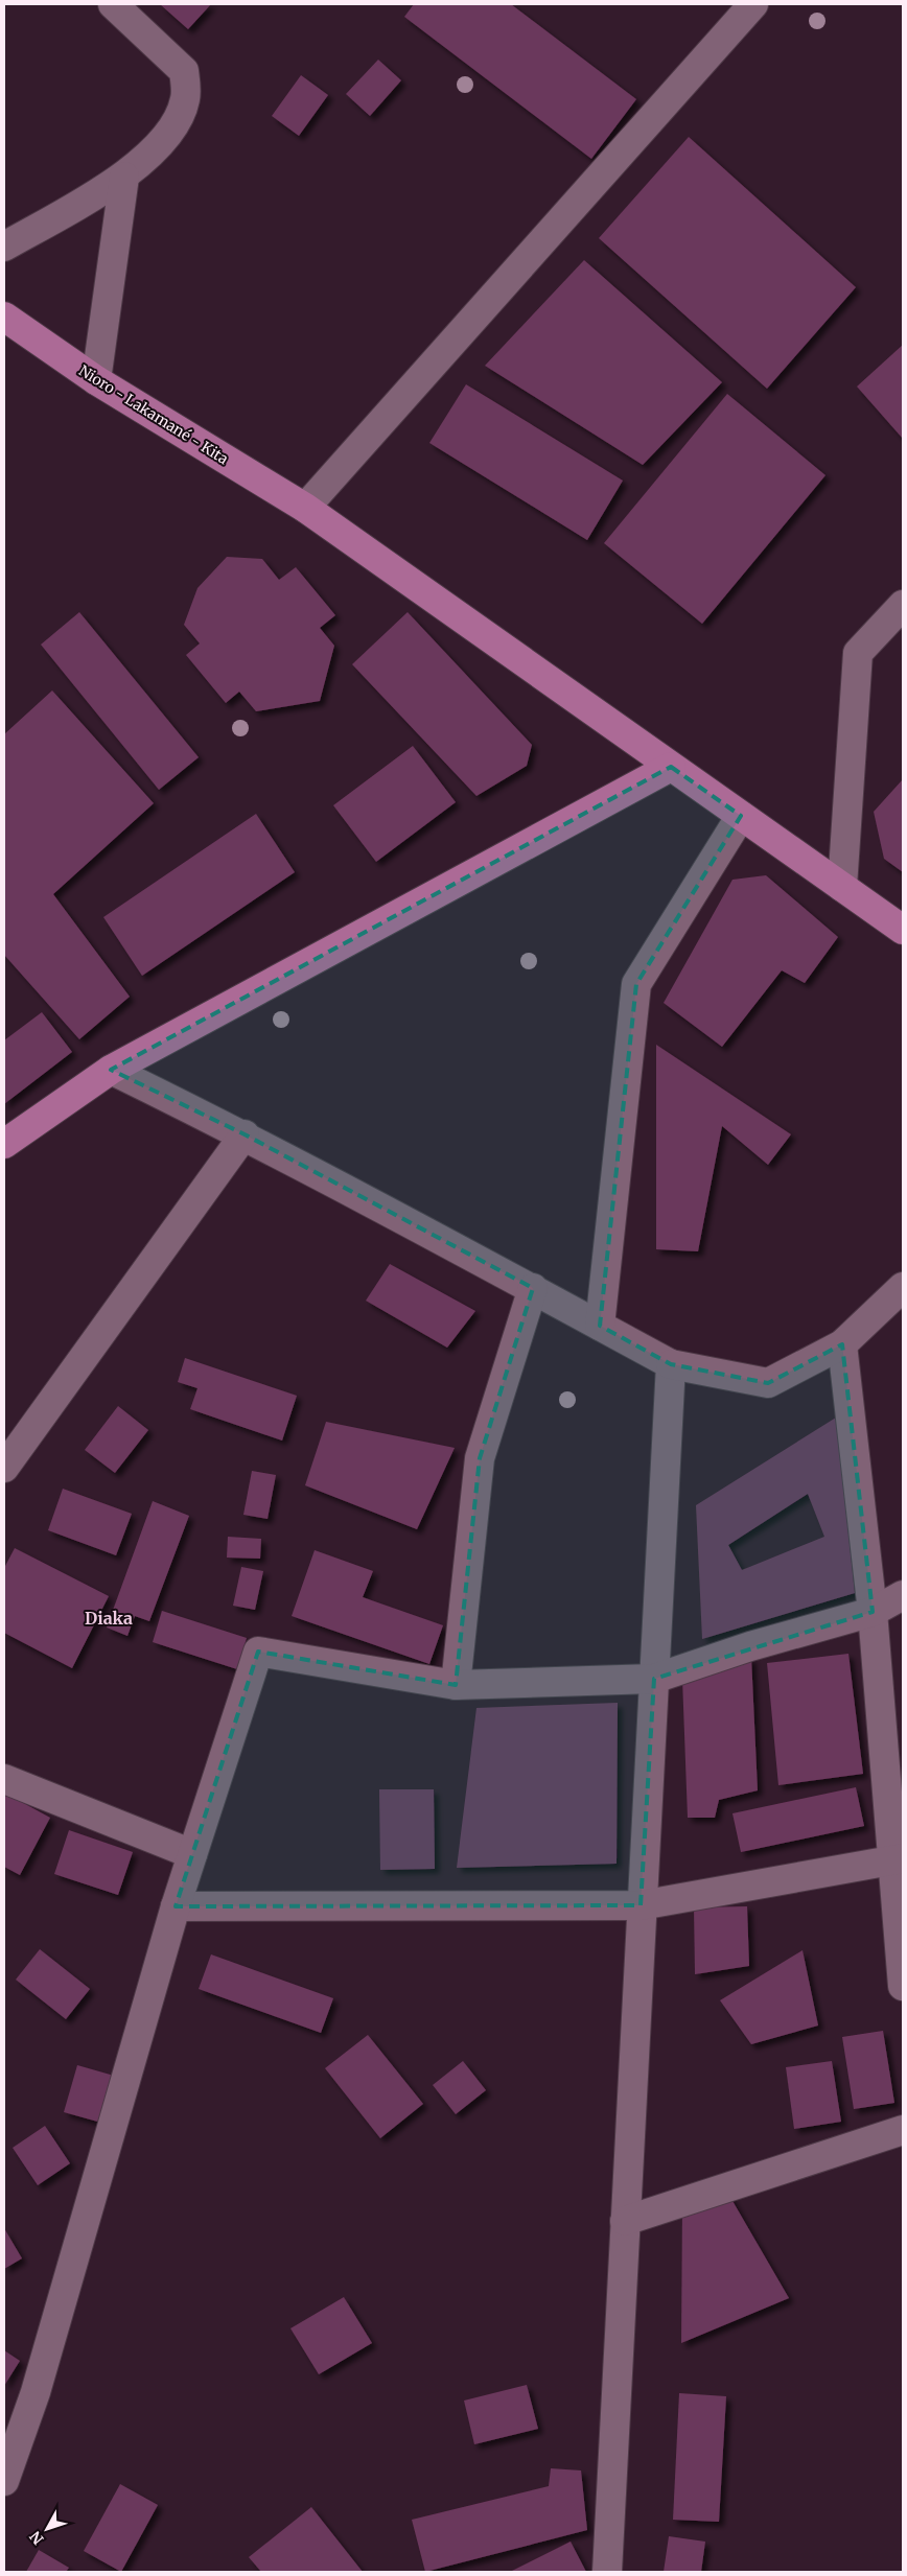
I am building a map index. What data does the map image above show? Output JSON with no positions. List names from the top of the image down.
{
  "streets": {
    "main road": ["Nioro - Lakamané - Kita"]
  },
  "districts": ["Diaka"],
  "north": "bottom left"
}
